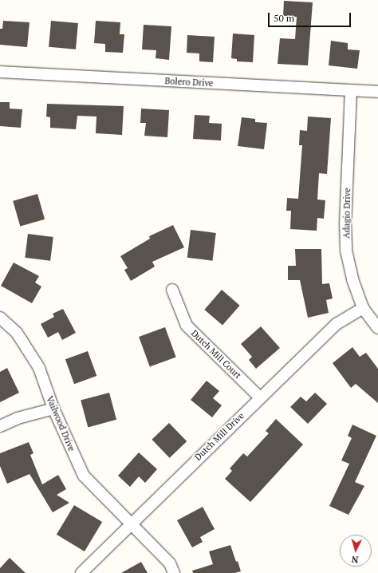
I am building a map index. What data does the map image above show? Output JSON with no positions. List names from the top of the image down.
{
  "streets": {
    "street": [
      "Bolero Drive",
      "Adagio Drive",
      "Dutch Mill Court",
      "Vailwood Drive",
      "Dutch Mill Drive"
    ]
  },
  "crossings": [
    ["Bolero Drive", "Adagio Drive"],
    ["Adagio Drive", "Dutch Mill Drive"],
    ["Dutch Mill Court", "Dutch Mill Drive"],
    ["Vailwood Drive", "Dutch Mill Drive"]
  ],
  "scale_bar": "50 m",
  "north": "bottom"
}
